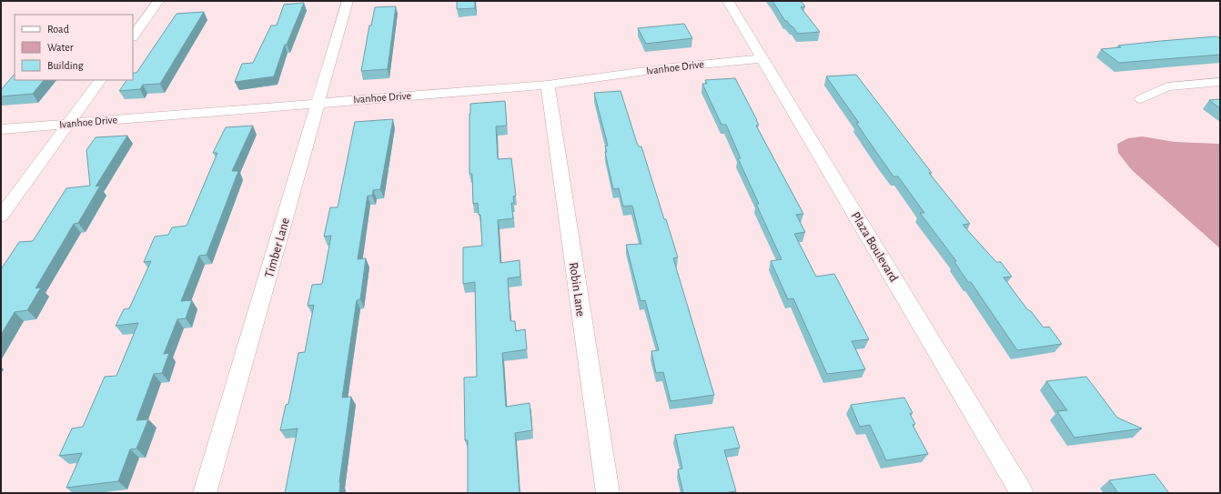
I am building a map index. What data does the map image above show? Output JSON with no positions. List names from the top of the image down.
{
  "streets": {
    "street": [
      "Ivanhoe Drive",
      "Plaza Boulevard",
      "Timber Lane",
      "Robin Lane"
    ]
  },
  "crossings": [
    ["Ivanhoe Drive", "Plaza Boulevard"],
    ["Ivanhoe Drive", "Timber Lane"],
    ["Ivanhoe Drive", "Robin Lane"]
  ],
  "legend": ["Road", "Water", "Building"]
}
